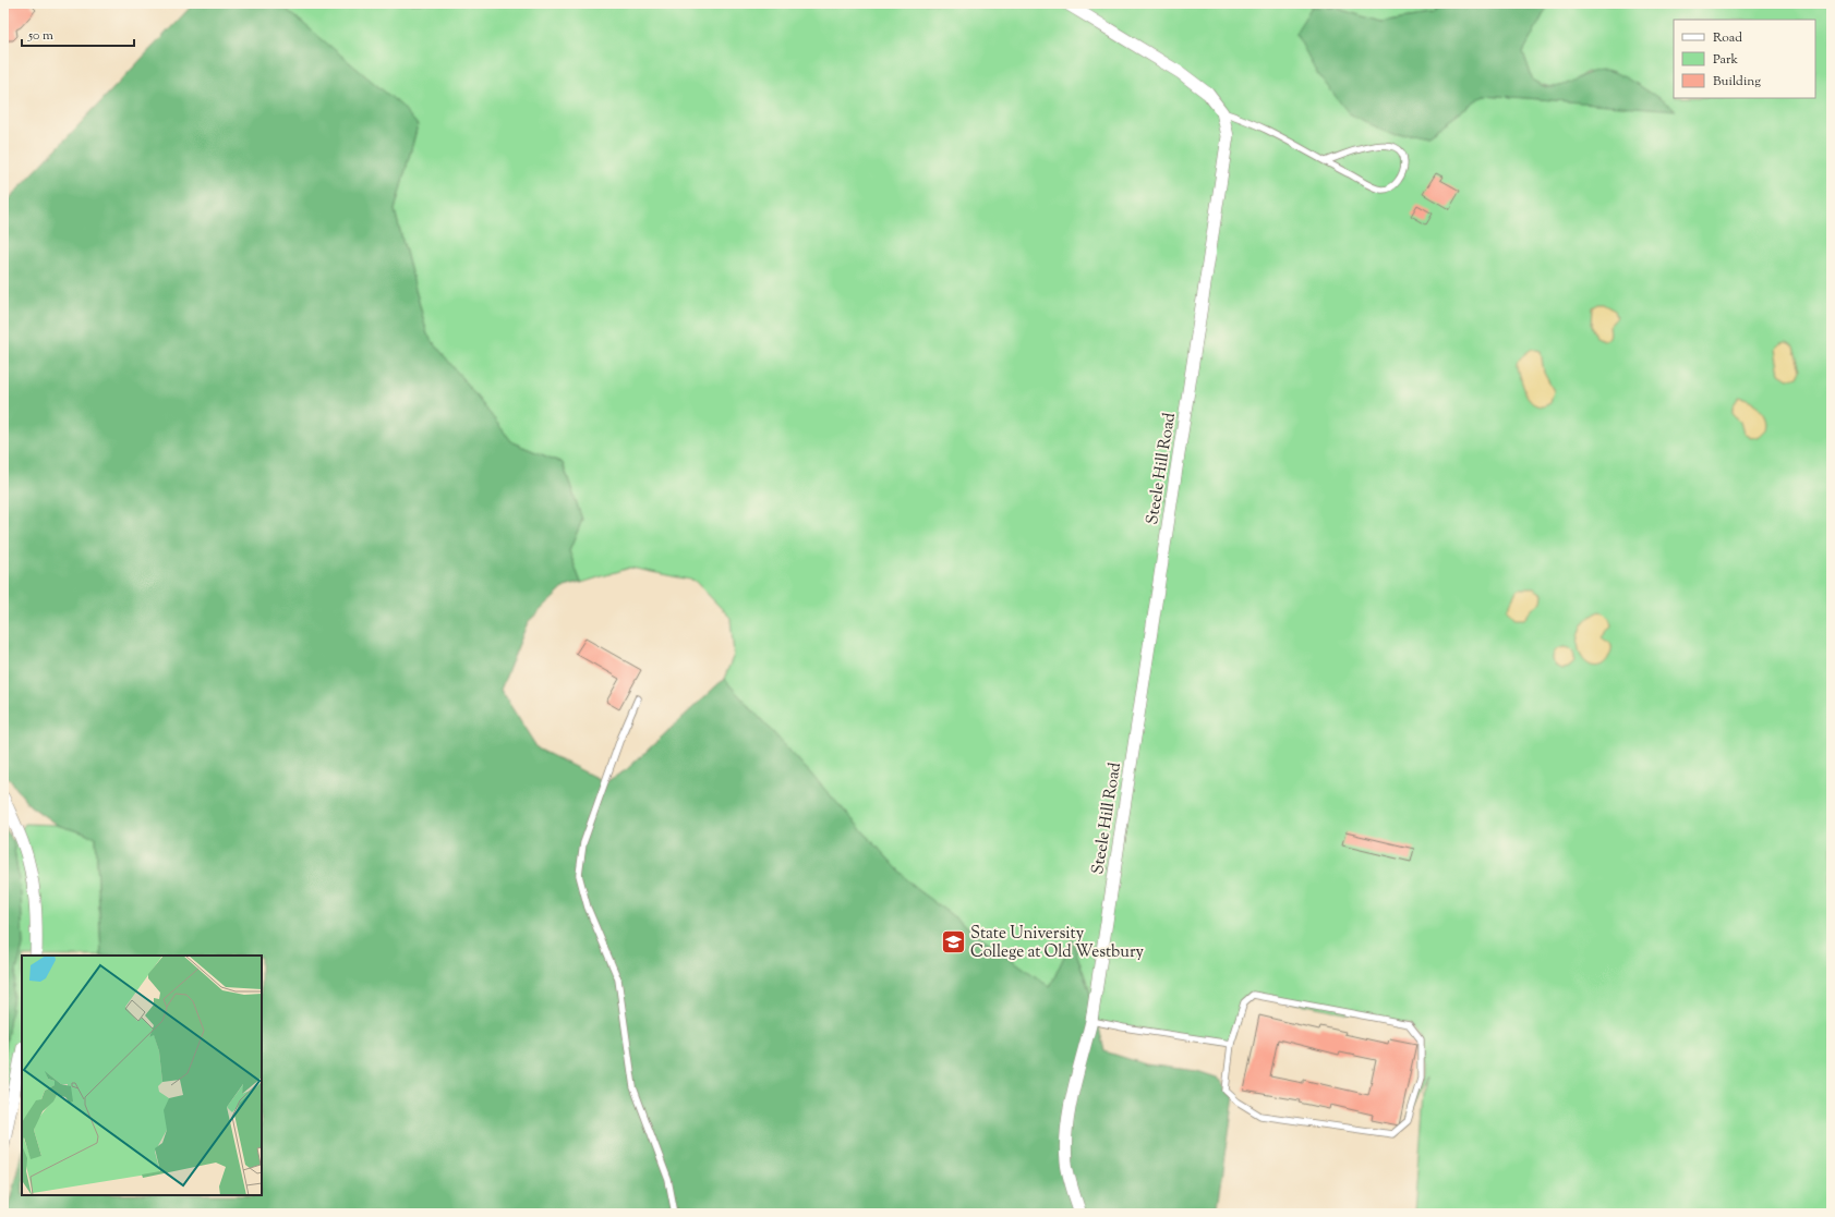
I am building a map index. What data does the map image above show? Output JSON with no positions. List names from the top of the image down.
{
  "streets": {
    "street": ["Steele Hill Road"]
  },
  "places": {
    "school or university": ["State University College at Old Westbury"]
  },
  "legend": ["Road", "Park", "Building"],
  "scale_bar": "50 m"
}
